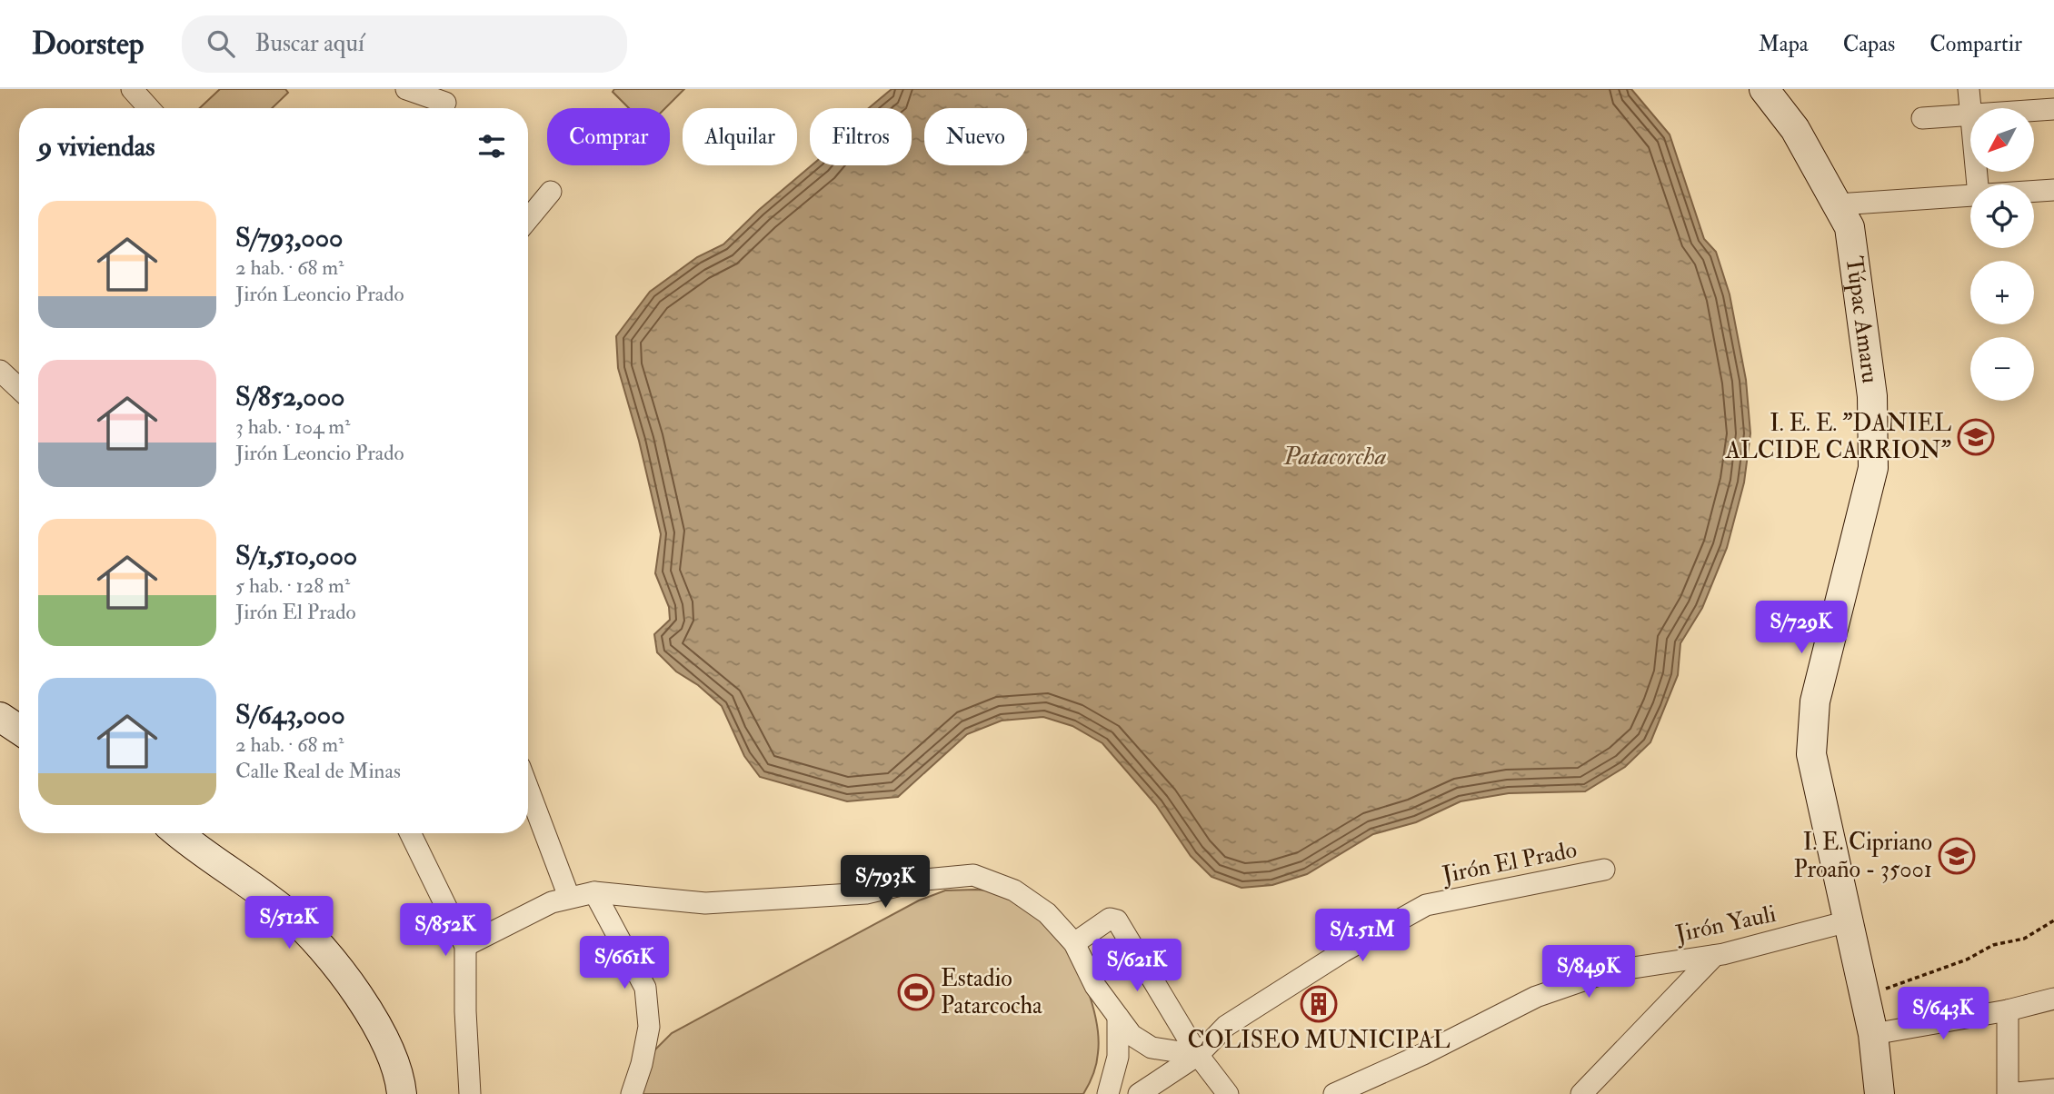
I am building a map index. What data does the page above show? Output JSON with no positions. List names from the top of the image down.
{
  "streets": {
    "street": ["Túpac Amaru", "Jirón El Prado", "Jirón Yauli"]
  },
  "crossings": [
    ["Túpac Amaru", "Jirón Yauli"]
  ],
  "water": ["Patacorcha"],
  "places": {
    "school or university": ["I. E. E. \"DANIEL ALCIDE CARRION\"", "I. E. Cipriano Proaño - 35001"],
    "sports": ["Estadio Patarcocha"],
    "building": ["COLISEO MUNICIPAL"]
  },
  "north": "bottom left",
  "page": {
    "header": "Doorstep",
    "search": "Buscar aquí",
    "nav": ["Mapa", "Capas", "Compartir"],
    "map_buttons": ["+", "−"],
    "chip": [
      "Comprar",
      "Alquilar",
      "Filtros",
      "Nuevo"
    ],
    "heading": "9 viviendas",
    "list": [
      {
        "name": "S/793,000",
        "note": "2 hab. · 68 m² · Jirón Leoncio Prado"
      },
      {
        "name": "S/852,000",
        "note": "3 hab. · 104 m² · Jirón Leoncio Prado"
      },
      {
        "name": "S/1,510,000",
        "note": "5 hab. · 128 m² · Jirón El Prado"
      },
      {
        "name": "S/643,000",
        "note": "2 hab. · 68 m² · Calle Real de Minas"
      }
    ],
    "price": [
      "S/729K",
      "S/793K",
      "S/512K",
      "S/852K",
      "S/1.51M",
      "S/661K",
      "S/621K",
      "S/849K",
      "S/643K"
    ]
  }
}
